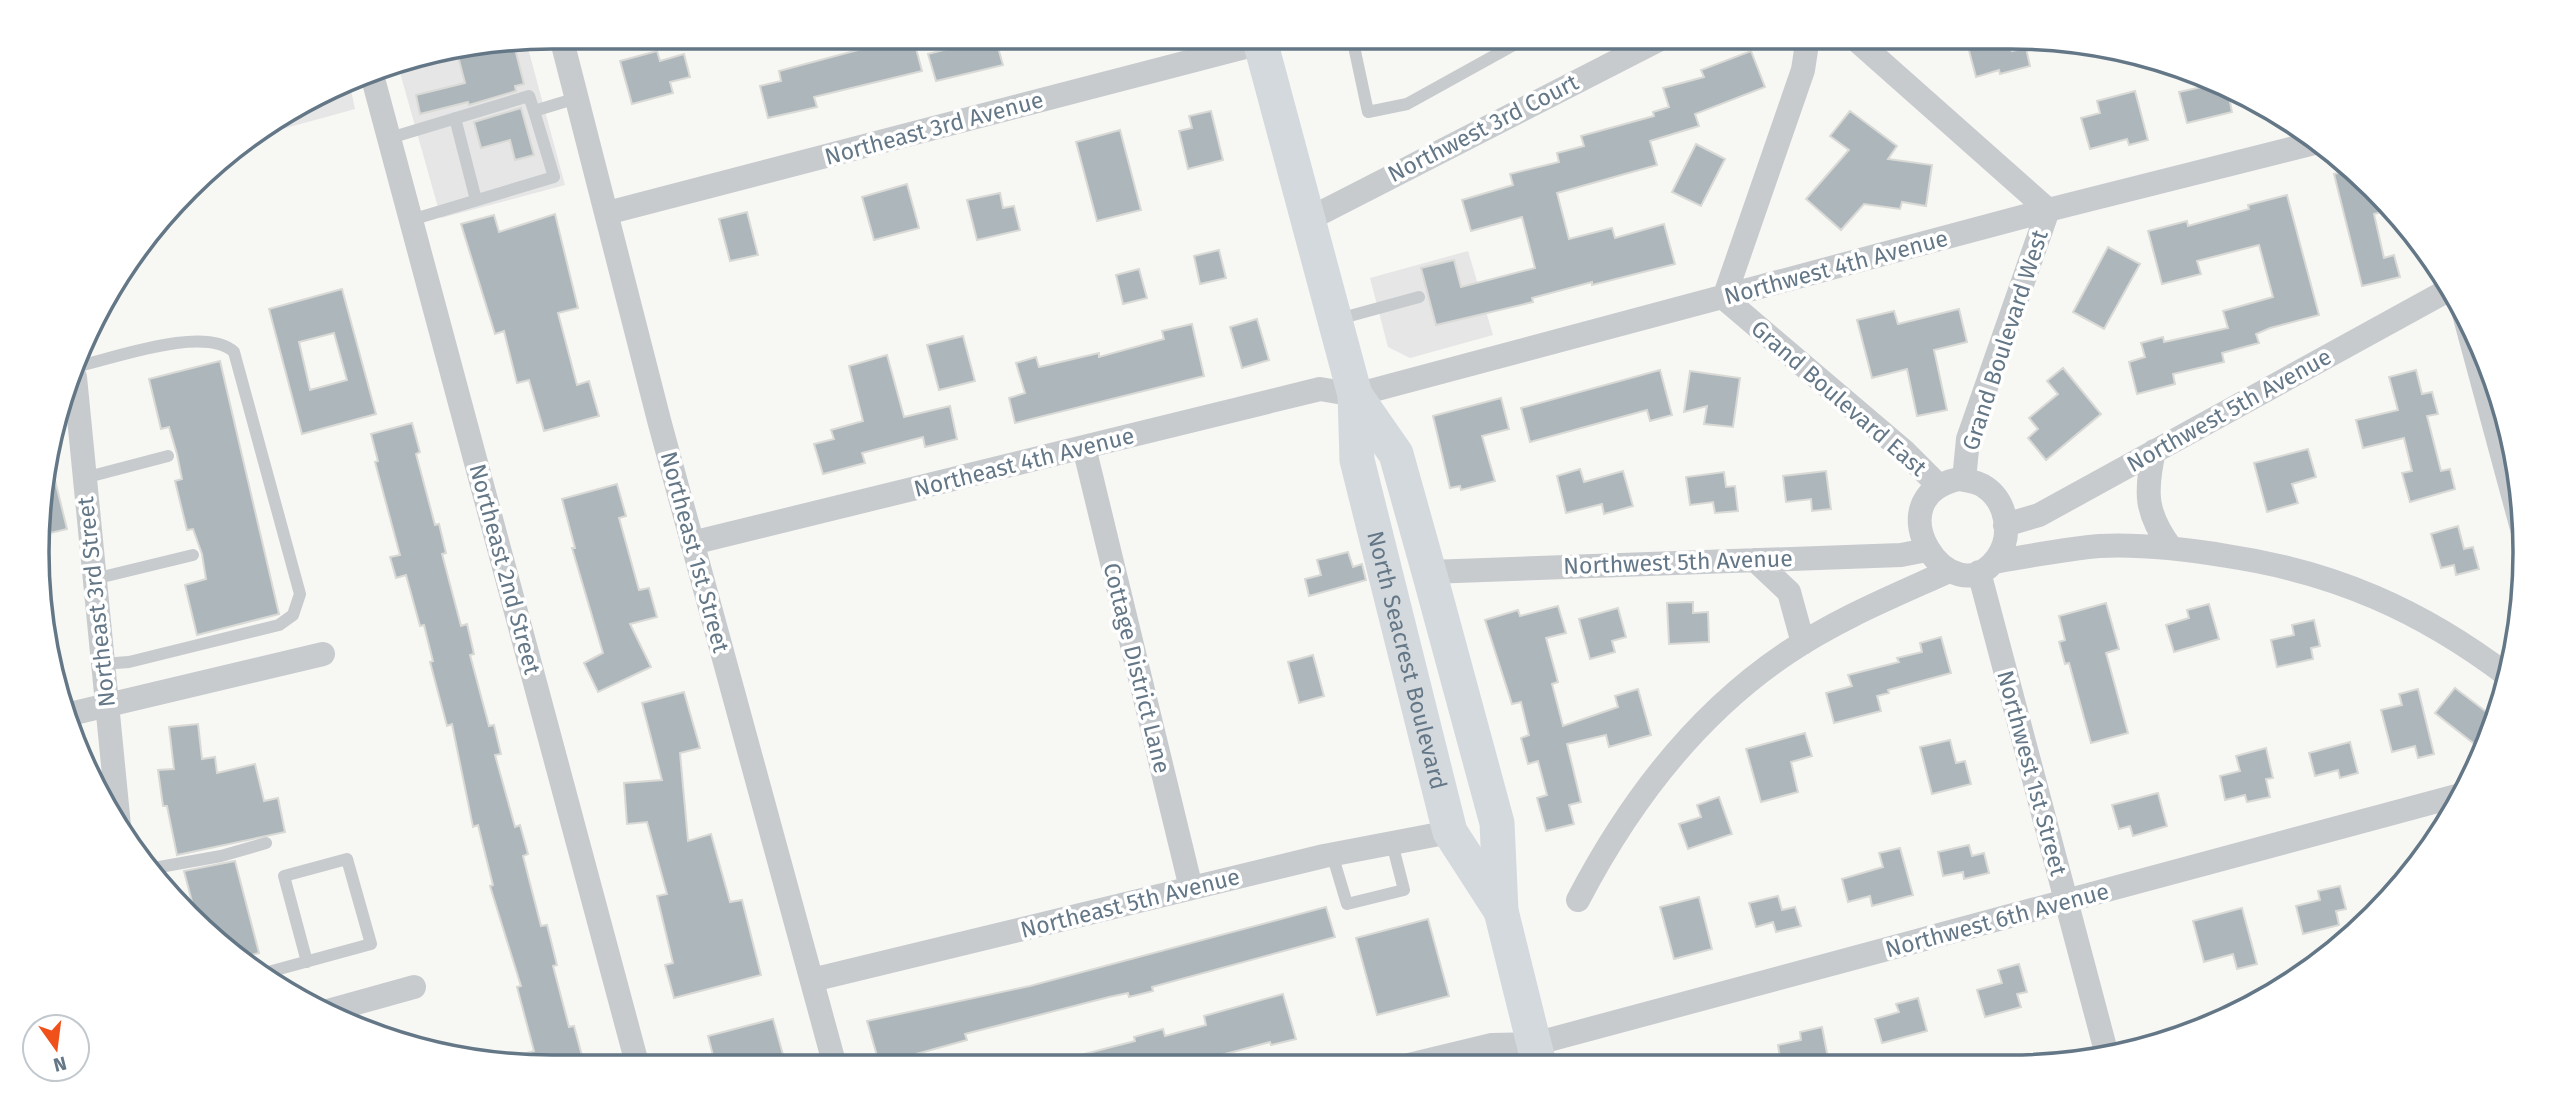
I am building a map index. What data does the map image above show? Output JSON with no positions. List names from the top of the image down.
{
  "streets": {
    "street": [
      "Northeast 3rd Avenue",
      "Northwest 3rd Court",
      "Northwest 4th Avenue",
      "Grand Boulevard West",
      "Grand Boulevard East",
      "Northwest 5th Avenue",
      "Northeast 4th Avenue",
      "Northeast 1st Street",
      "Northeast 2nd Street",
      "Northeast 3rd Street",
      "North Seacrest Boulevard",
      "Cottage District Lane",
      "Northwest 1st Street",
      "Northeast 5th Avenue",
      "Northwest 6th Avenue"
    ]
  },
  "crossings": [
    ["Northeast 3rd Avenue", "Northeast 1st Street"],
    ["Northwest 3rd Court", "North Seacrest Boulevard"],
    ["Northwest 4th Avenue", "Grand Boulevard West"],
    ["Northwest 4th Avenue", "Grand Boulevard East"],
    ["Northwest 4th Avenue", "Northeast 4th Avenue"],
    ["Northwest 4th Avenue", "North Seacrest Boulevard"],
    ["Grand Boulevard West", "Grand Boulevard East"],
    ["Grand Boulevard West", "Northwest 5th Avenue"],
    ["Grand Boulevard West", "Northwest 1st Street"],
    ["Grand Boulevard East", "Northwest 5th Avenue"],
    ["Grand Boulevard East", "Northwest 1st Street"],
    ["Northwest 5th Avenue", "North Seacrest Boulevard"],
    ["Northwest 5th Avenue", "Northwest 1st Street"],
    ["Northeast 4th Avenue", "Northeast 1st Street"],
    ["Northeast 4th Avenue", "North Seacrest Boulevard"],
    ["Northeast 4th Avenue", "Cottage District Lane"],
    ["Northeast 1st Street", "Northeast 5th Avenue"],
    ["North Seacrest Boulevard", "Northeast 5th Avenue"],
    ["North Seacrest Boulevard", "Northwest 6th Avenue"],
    ["Cottage District Lane", "Northeast 5th Avenue"],
    ["Northwest 1st Street", "Northwest 6th Avenue"]
  ],
  "north": "bottom"
}
